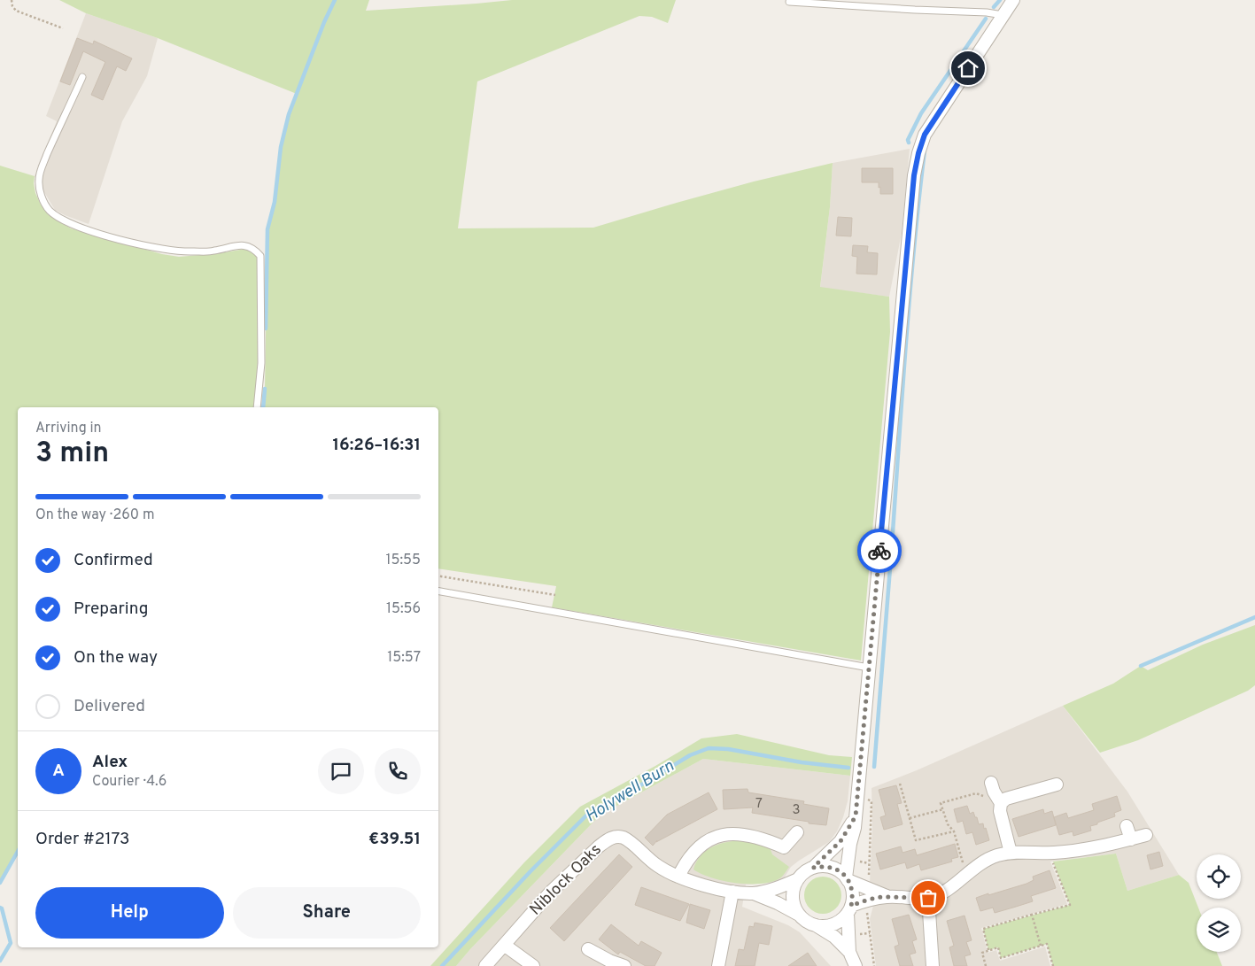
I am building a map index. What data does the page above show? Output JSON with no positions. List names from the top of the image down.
{
  "streets": {
    "street": ["Niblock Oaks"]
  },
  "water": ["Holywell Burn"],
  "house_numbers": ["7", "3"],
  "page": {
    "heading": ["3 min", "Arriving in", "16:26–16:31"],
    "panel": [
      "Alex",
      "Courier · 4.6",
      "Order #2173",
      "€39.51"
    ],
    "bar": "On the way · 260 m",
    "list": [
      ["Confirmed", "15:55"],
      ["Preparing", "15:56"],
      ["On the way", "15:57"],
      "Delivered"
    ],
    "round": "A",
    "buttons": ["Help", "Share"]
  }
}
